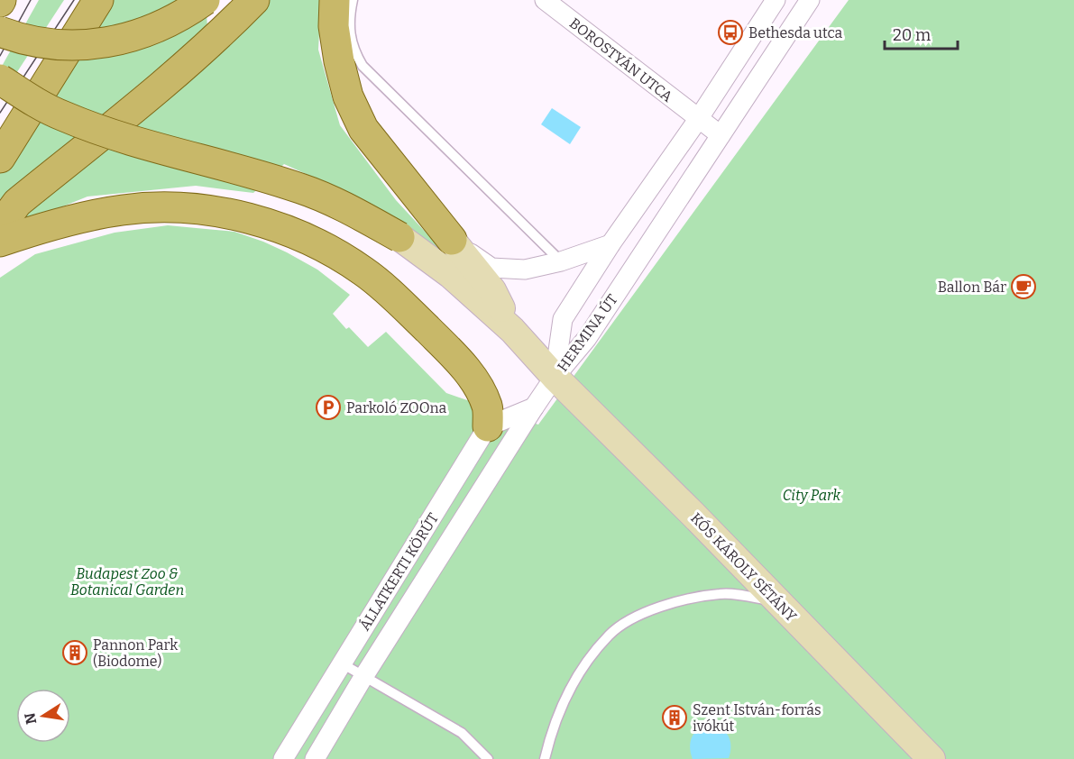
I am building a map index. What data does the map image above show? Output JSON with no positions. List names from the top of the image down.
{
  "streets": {
    "street": [
      "BOROSTYÁN UTCA",
      "HERMINA ÚT",
      "KÓS KÁROLY SÉTÁNY",
      "ÁLLATKERTI KÖRÚT"
    ]
  },
  "crossings": [
    ["BOROSTYÁN UTCA", "HERMINA ÚT"],
    ["HERMINA ÚT", "KÓS KÁROLY SÉTÁNY"],
    ["HERMINA ÚT", "ÁLLATKERTI KÖRÚT"],
    ["KÓS KÁROLY SÉTÁNY", "ÁLLATKERTI KÖRÚT"]
  ],
  "parks": ["City Park", "Budapest Zoo & Botanical Garden"],
  "places": {
    "bus stop": ["Bethesda utca"],
    "cafe": ["Ballon Bár"],
    "parking": ["Parkoló ZOOna"],
    "building": ["Pannon Park (Biodome)", "Szent István-forrás ivókút"]
  },
  "scale_bar": "20 m",
  "north": "left"
}
